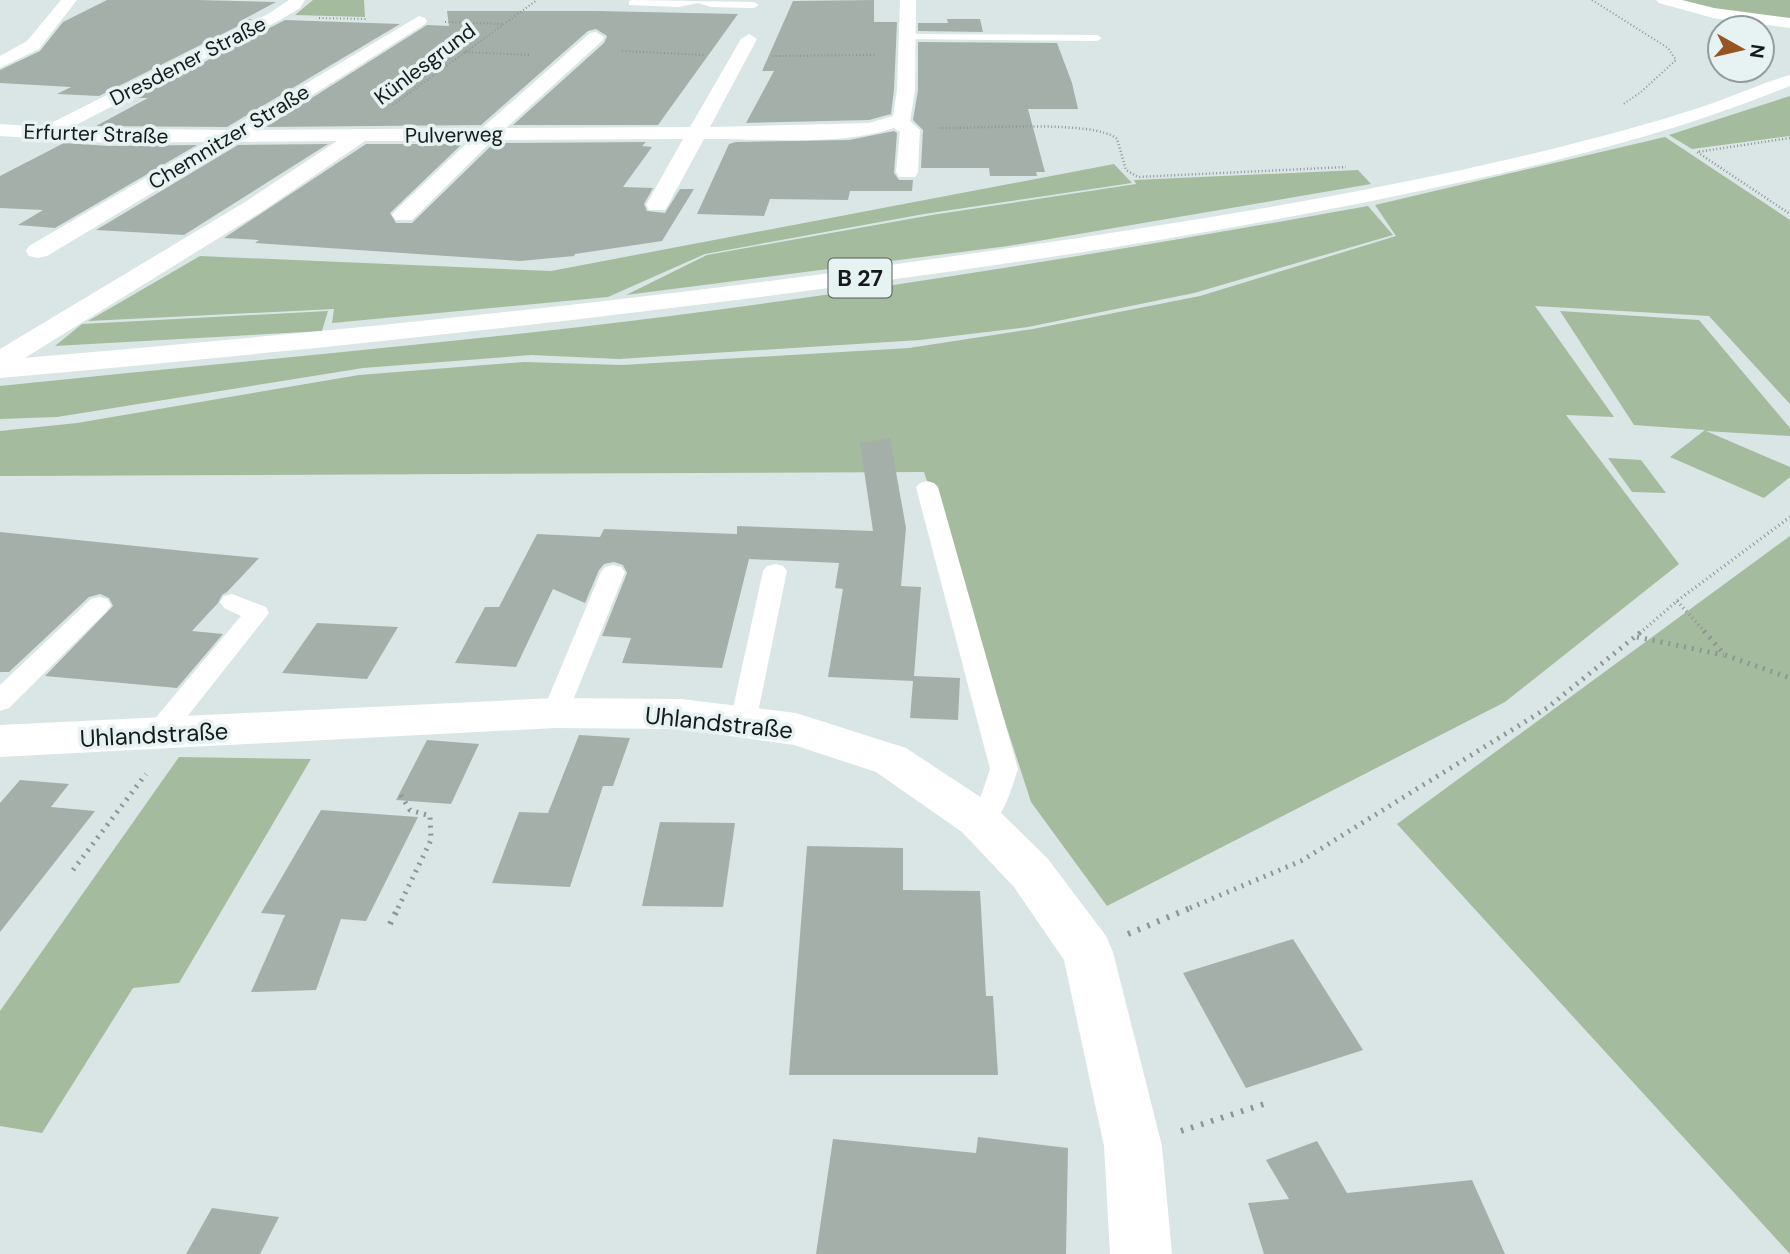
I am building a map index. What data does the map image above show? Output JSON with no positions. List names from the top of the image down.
{
  "streets": {
    "street": [
      "Dresdener Straße",
      "Erfurter Straße",
      "Pulverweg",
      "Chemnitzer Straße",
      "B 27",
      "Uhlandstraße"
    ],
    "path": ["Künlesgrund"]
  },
  "crossings": [
    ["Dresdener Straße", "Erfurter Straße"],
    ["Erfurter Straße", "Pulverweg"],
    ["Erfurter Straße", "Chemnitzer Straße"]
  ],
  "north": "right"
}
